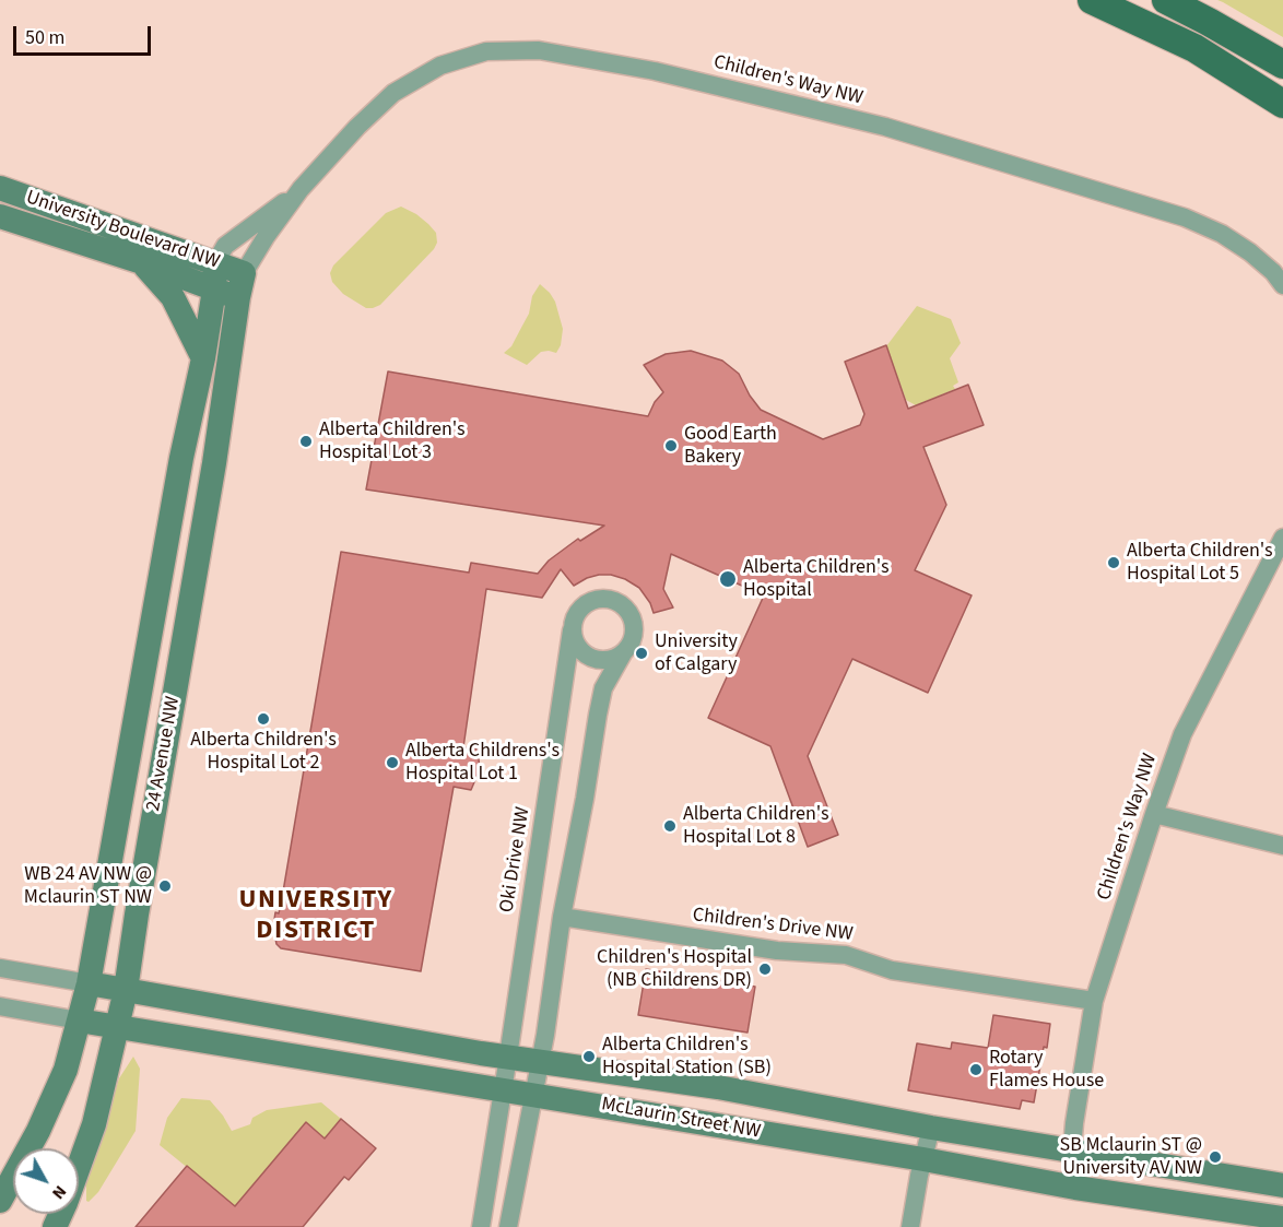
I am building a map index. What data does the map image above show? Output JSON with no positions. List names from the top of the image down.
{
  "streets": {
    "street": [
      "Children's Way NW",
      "University Boulevard NW",
      "24 Avenue NW",
      "Oki Drive NW",
      "Children's Drive NW",
      "McLaurin Street NW"
    ]
  },
  "crossings": [
    ["Children's Way NW", "University Boulevard NW"],
    ["Children's Way NW", "24 Avenue NW"],
    ["Children's Way NW", "Children's Drive NW"],
    ["Children's Way NW", "McLaurin Street NW"],
    ["University Boulevard NW", "24 Avenue NW"],
    ["24 Avenue NW", "McLaurin Street NW"],
    ["Oki Drive NW", "McLaurin Street NW"]
  ],
  "districts": ["UNIVERSITY DISTRICT"],
  "places": [
    "Alberta Children's Hospital Lot 3",
    "Good Earth Bakery",
    "Alberta Children's Hospital Lot 5",
    "Alberta Children's Hospital",
    "University of Calgary",
    "Alberta Children's Hospital Lot 2",
    "Alberta Childrens's Hospital Lot 1",
    "Alberta Children's Hospital Lot 8",
    "WB 24 AV NW @ Mclaurin ST NW",
    "Children's Hospital (NB Childrens DR)",
    "Alberta Children's Hospital Station (SB)",
    "Rotary Flames House",
    "SB Mclaurin ST @ University AV NW"
  ],
  "scale_bar": "50 m",
  "north": "bottom right"
}
